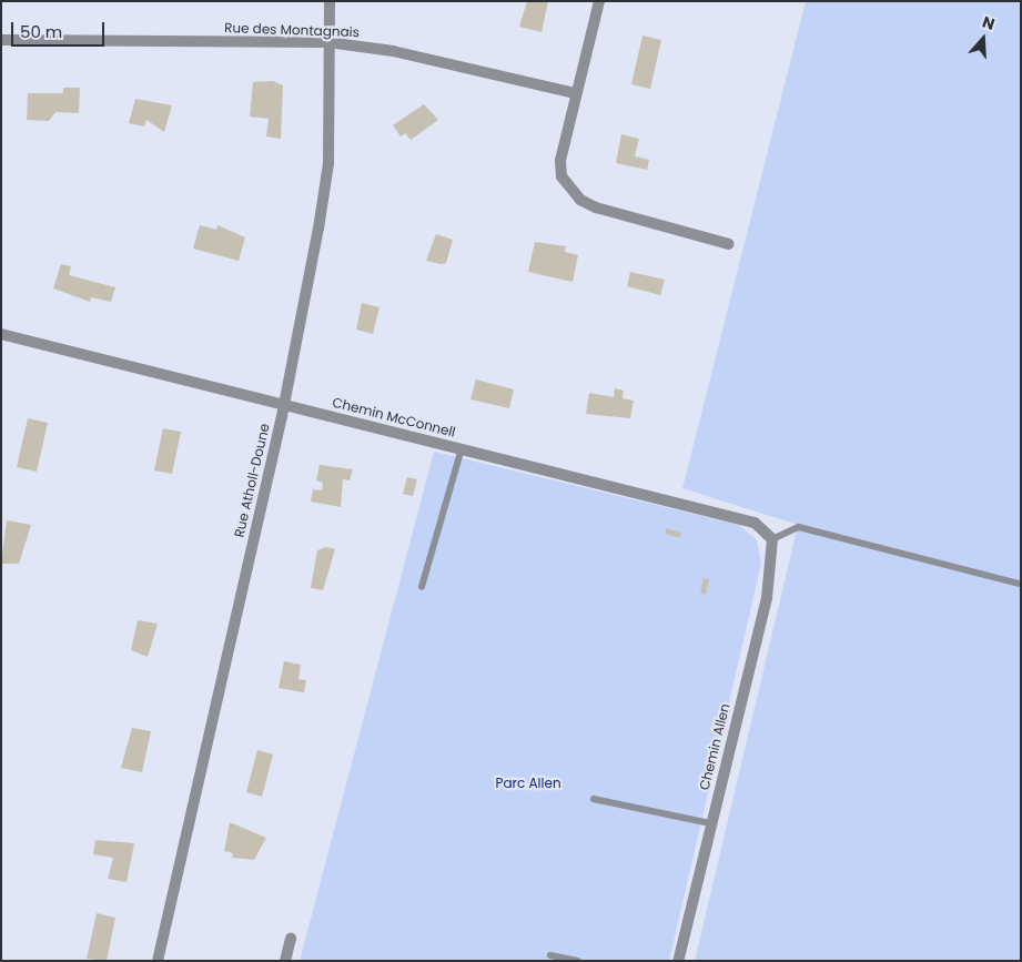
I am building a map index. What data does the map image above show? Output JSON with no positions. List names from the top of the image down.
{
  "streets": {
    "street": [
      "Rue des Montagnais",
      "Chemin McConnell",
      "Rue Atholl-Doune",
      "Chemin Allen"
    ]
  },
  "crossings": [
    ["Rue des Montagnais", "Rue Atholl-Doune"],
    ["Chemin McConnell", "Rue Atholl-Doune"],
    ["Chemin McConnell", "Chemin Allen"]
  ],
  "parks": ["Parc Allen"],
  "scale_bar": "50 m",
  "north": "top"
}
